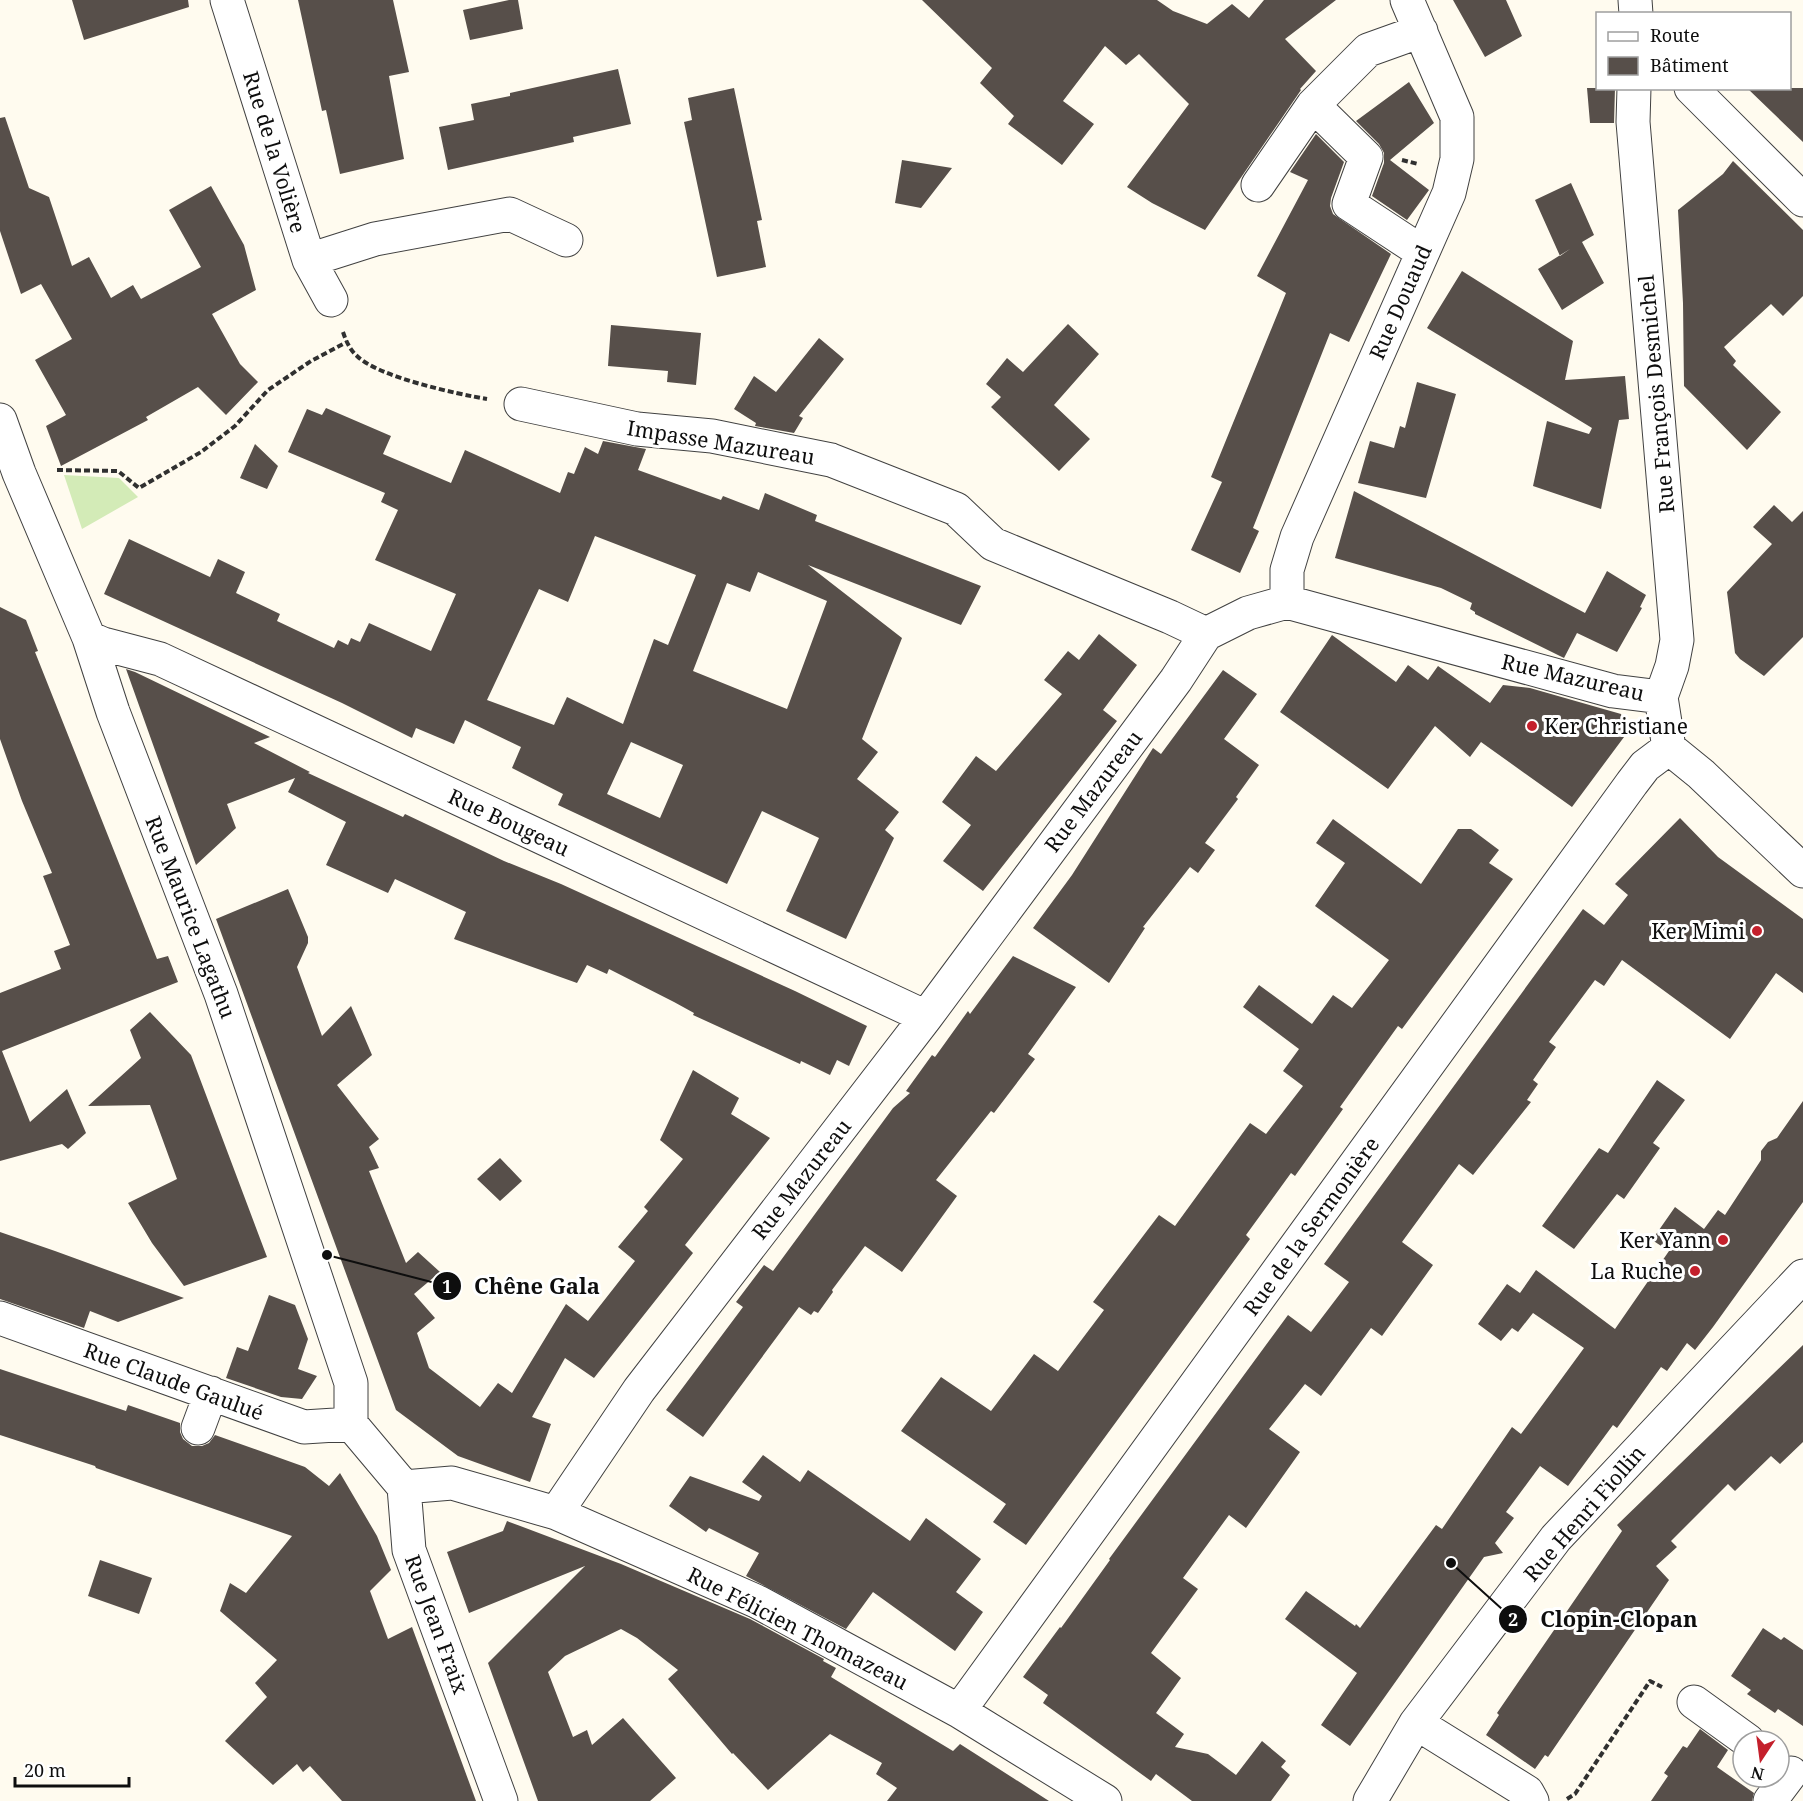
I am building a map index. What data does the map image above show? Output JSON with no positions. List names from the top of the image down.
{
  "streets": {
    "street": [
      "Rue de la Volière",
      "Rue Douaud",
      "Rue François Desmichel",
      "Impasse Mazureau",
      "Rue Mazureau",
      "Rue Bougeau",
      "Rue Maurice Lagathu",
      "Rue de la Sermonière",
      "Rue Claude Gaulué",
      "Rue Henri Fiollin",
      "Rue Jean Fraix",
      "Rue Félicien Thomazeau"
    ]
  },
  "crossings": [
    ["Rue Douaud", "Rue Mazureau"],
    ["Rue François Desmichel", "Rue Mazureau"],
    ["Impasse Mazureau", "Rue Mazureau"],
    ["Rue Mazureau", "Rue Bougeau"],
    ["Rue Mazureau", "Rue de la Sermonière"],
    ["Rue Mazureau", "Rue Félicien Thomazeau"],
    ["Rue Bougeau", "Rue Maurice Lagathu"],
    ["Rue Maurice Lagathu", "Rue Claude Gaulué"],
    ["Rue de la Sermonière", "Rue Félicien Thomazeau"],
    ["Rue Jean Fraix", "Rue Félicien Thomazeau"]
  ],
  "places": [
    "Ker Christiane",
    "Ker Mimi",
    "Ker Yann",
    "Chêne Gala",
    "La Ruche",
    "Clopin-Clopan"
  ],
  "legend": ["Route", "Bâtiment"],
  "scale_bar": "20 m",
  "north": "bottom"
}
